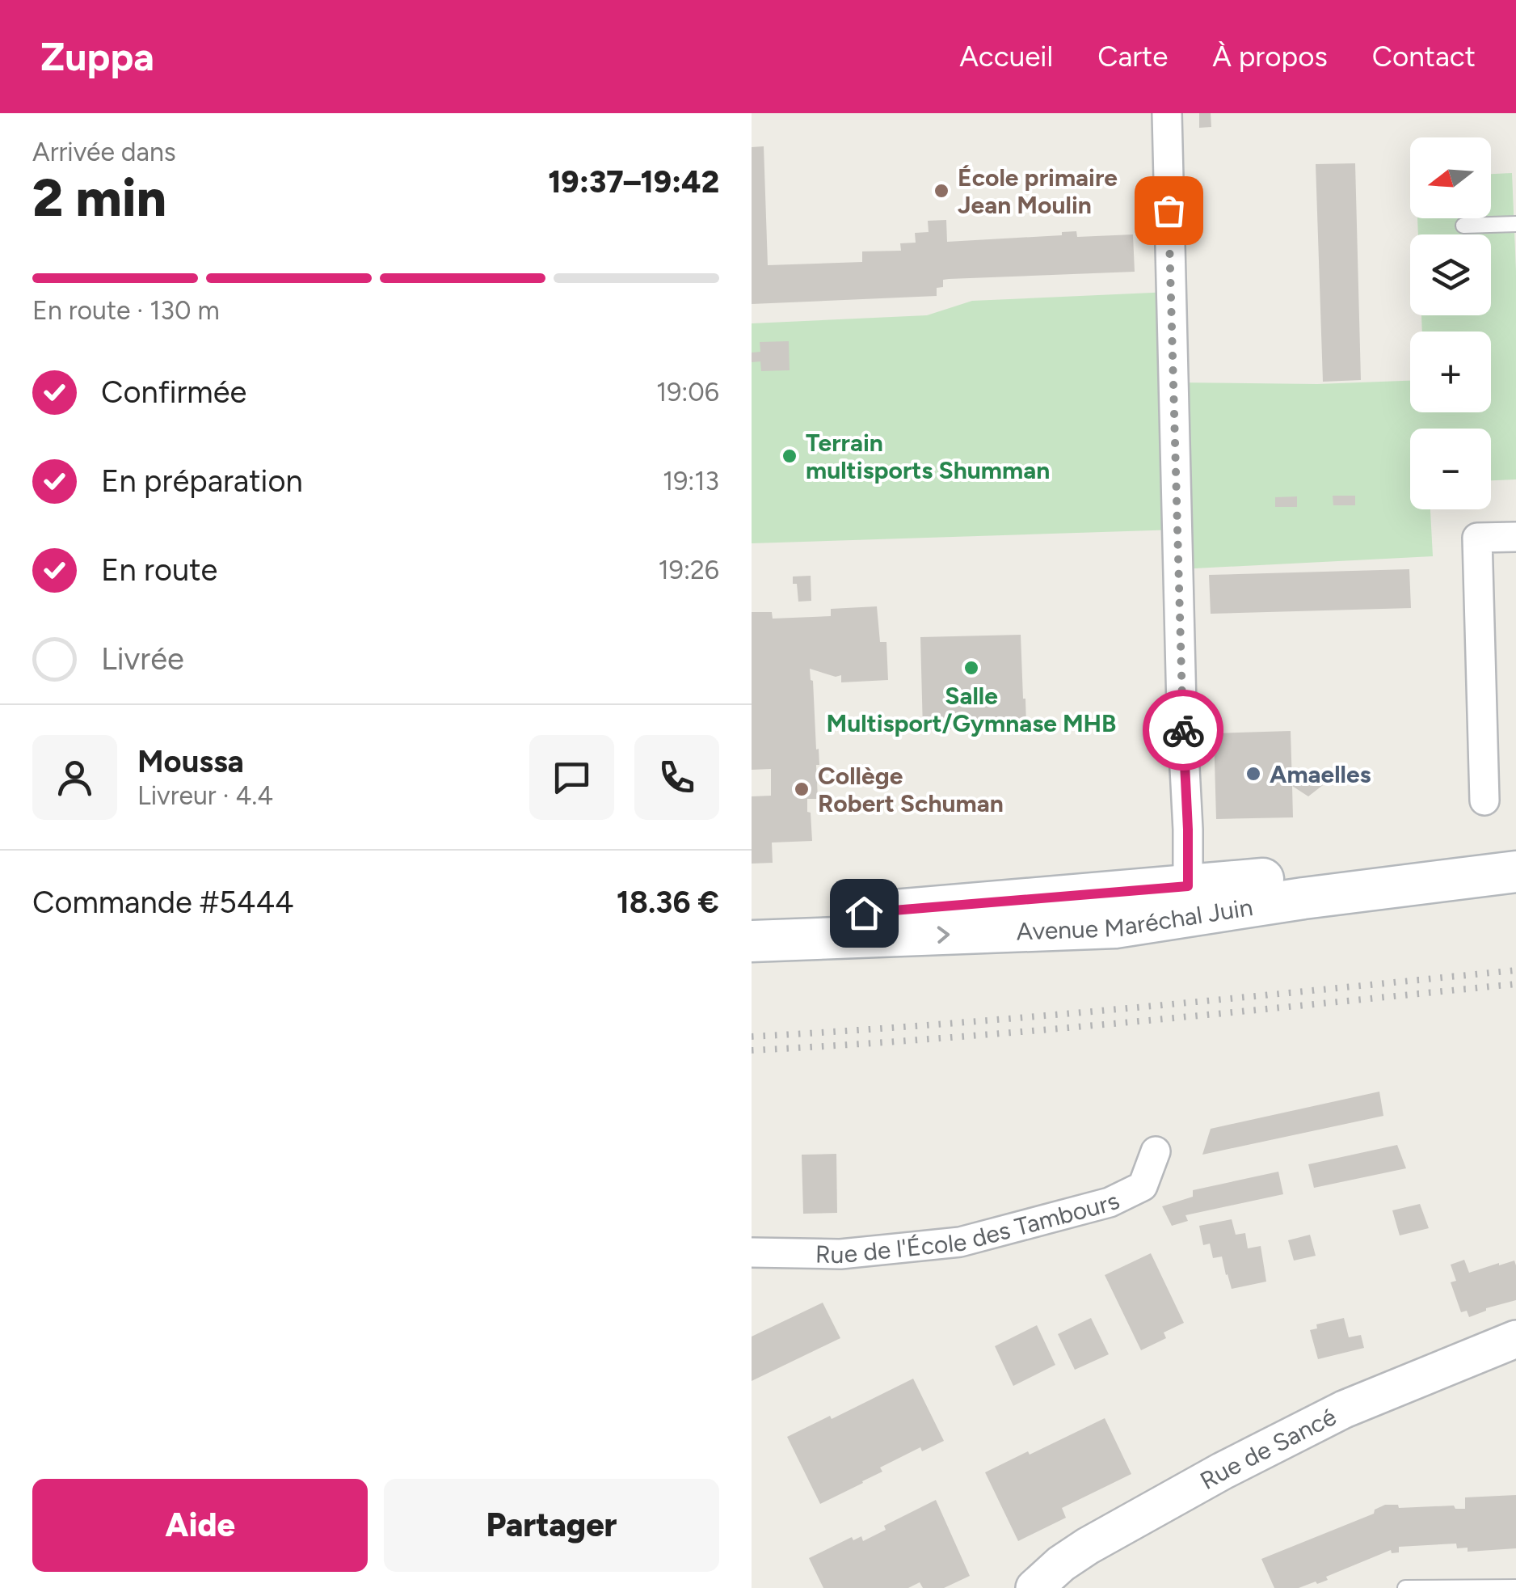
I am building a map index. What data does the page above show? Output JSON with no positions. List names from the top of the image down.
{
  "streets": {
    "main road": ["Avenue Maréchal Juin"],
    "street": ["Rue de l'École des Tambours", "Rue de Sancé"]
  },
  "places": [
    "École primaire Jean Moulin",
    "Terrain multisports Shumman",
    "Salle Multisport/Gymnase MHB",
    "Amaelles",
    "Collège Robert Schuman"
  ],
  "north": "left",
  "page": {
    "header": "Zuppa",
    "nav": [
      "Accueil",
      "Carte",
      "À propos",
      "Contact"
    ],
    "heading": ["2 min", "Arrivée dans", "19:37–19:42"],
    "panel": [
      "Moussa",
      "Livreur · 4.4",
      "Commande #5444",
      "18.36 €"
    ],
    "map_buttons": ["+", "−"],
    "bar": "En route · 130 m",
    "list": [
      ["Confirmée", "19:06"],
      ["En préparation", "19:13"],
      ["En route", "19:26"],
      "Livrée"
    ],
    "buttons": ["Aide", "Partager"]
  }
}
